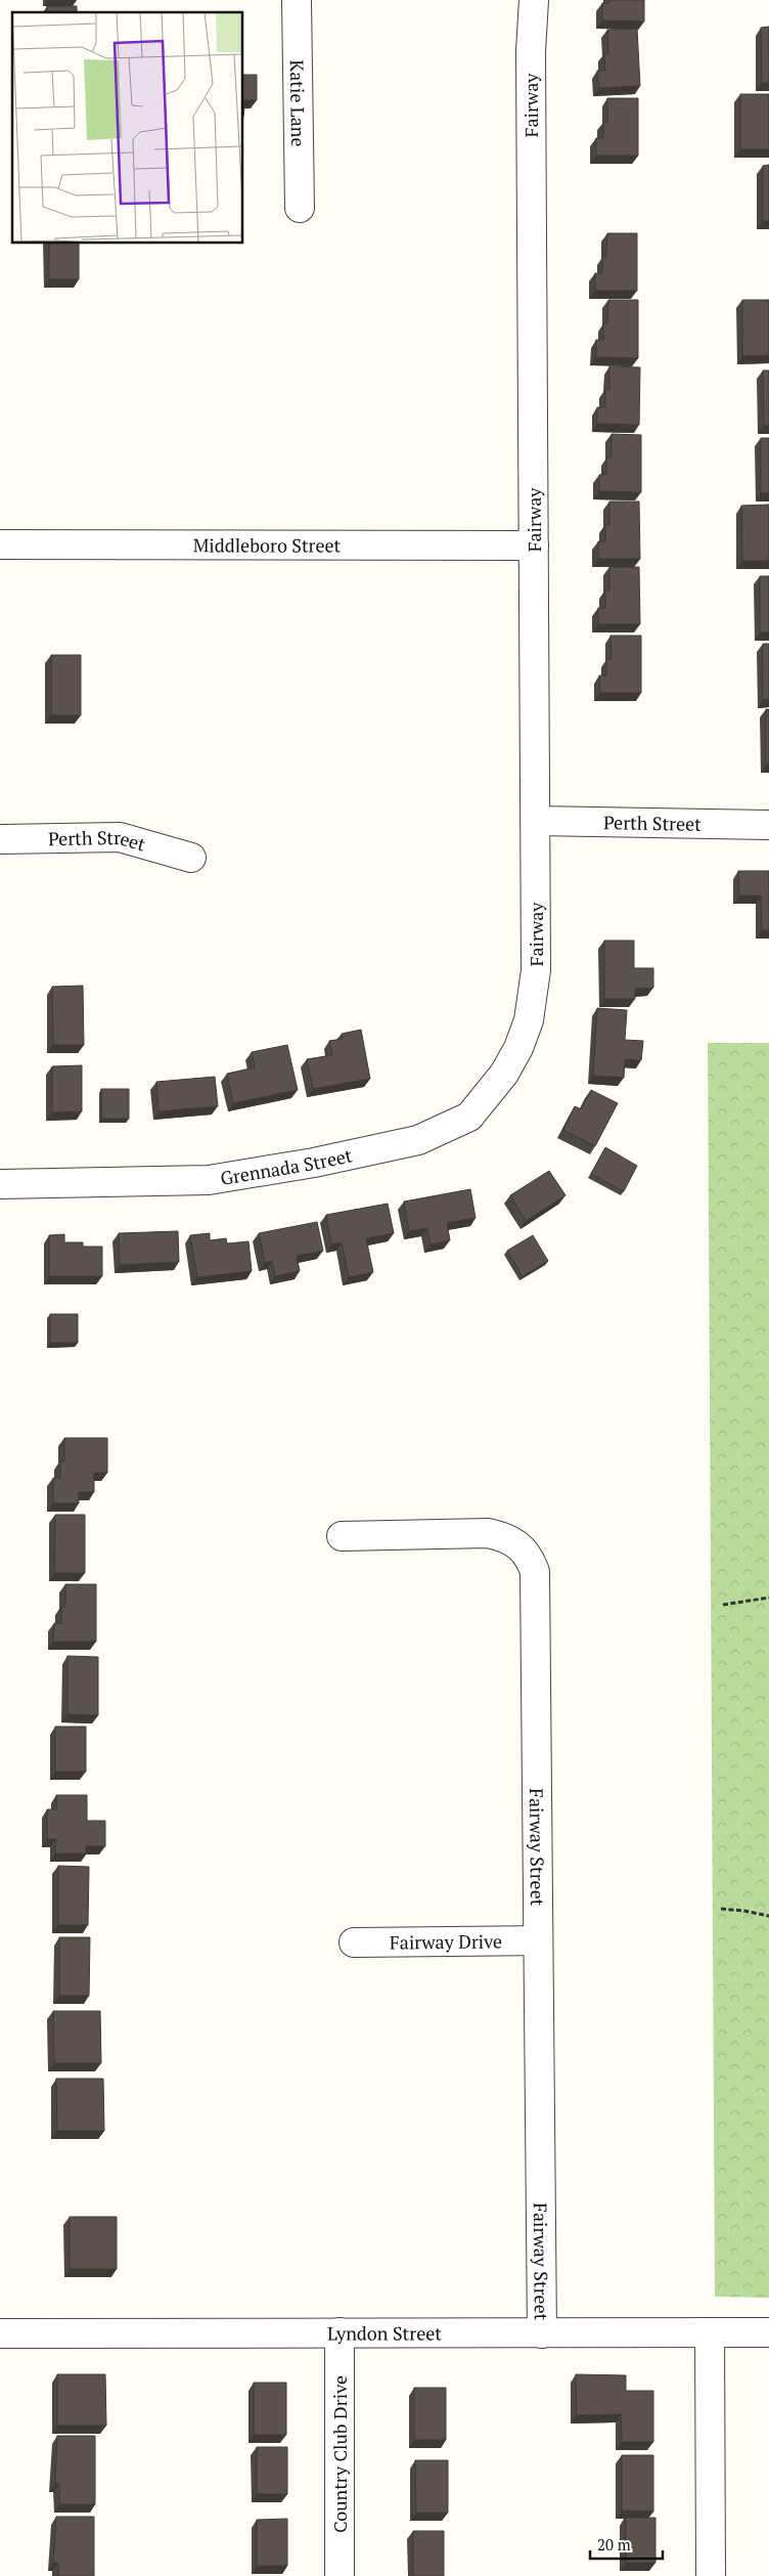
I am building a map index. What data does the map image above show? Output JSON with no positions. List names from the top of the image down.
{
  "streets": {
    "street": [
      "Katie Lane",
      "Fairway",
      "Middleboro Street",
      "Perth Street",
      "Grennada Street",
      "Fairway Street",
      "Fairway Drive",
      "Lyndon Street",
      "Country Club Drive"
    ]
  },
  "crossings": [
    ["Fairway", "Middleboro Street"],
    ["Fairway", "Perth Street"],
    ["Fairway", "Grennada Street"],
    ["Fairway Street", "Fairway Drive"],
    ["Fairway Street", "Lyndon Street"],
    ["Lyndon Street", "Country Club Drive"]
  ],
  "scale_bar": "20 m"
}
